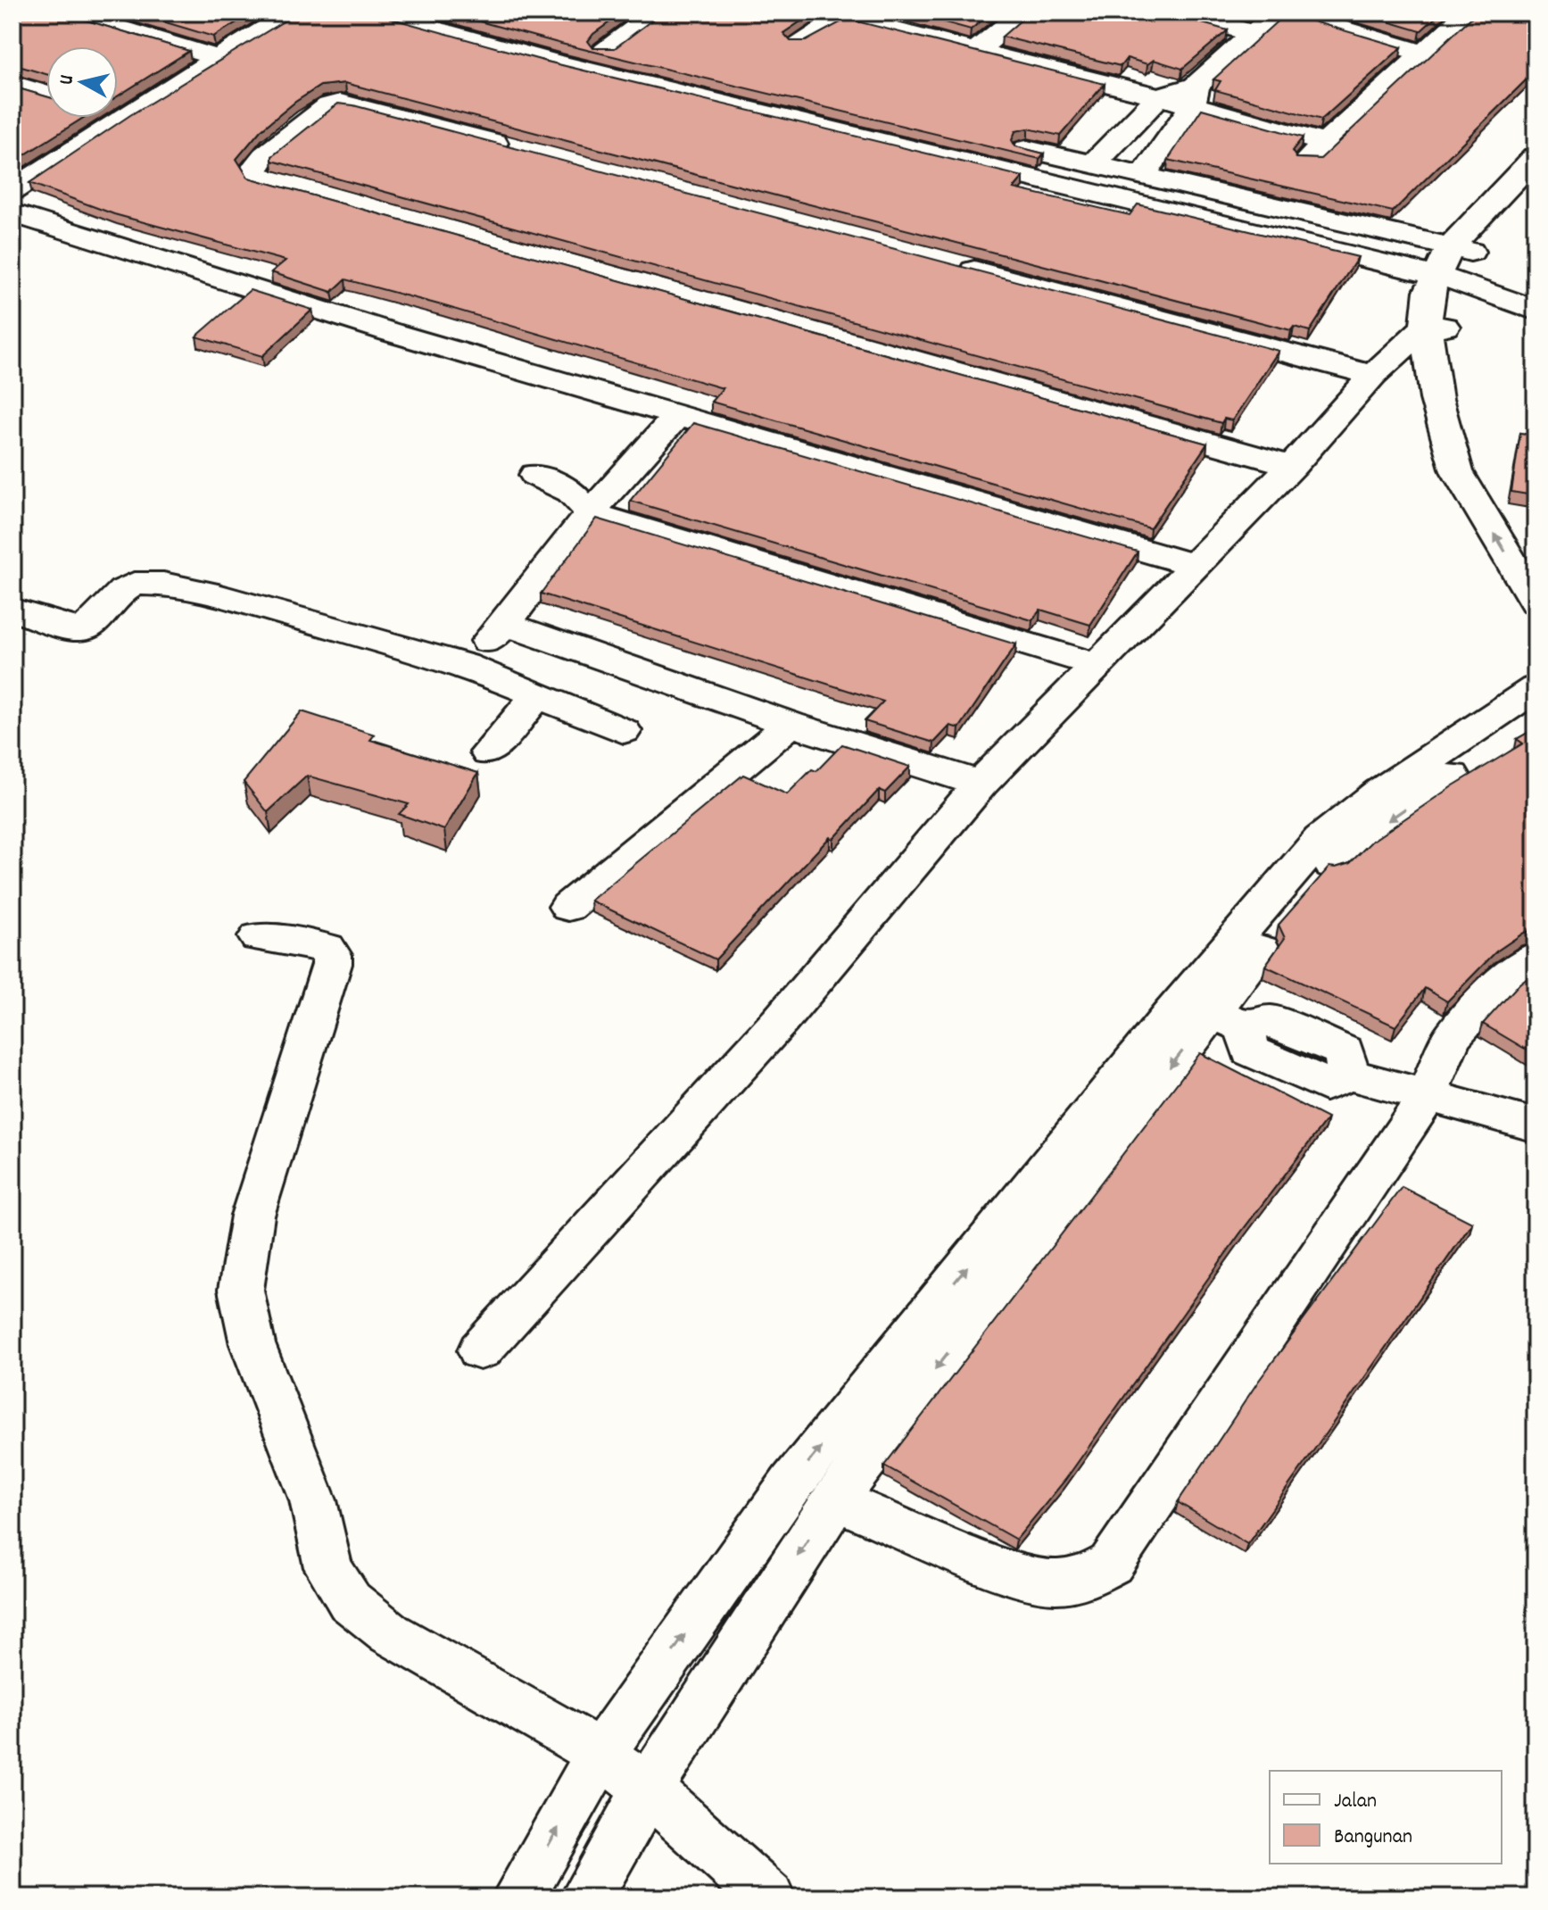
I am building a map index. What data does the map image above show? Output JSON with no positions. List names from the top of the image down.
{
  "legend": ["Jalan", "Bangunan"],
  "north": "left"
}
